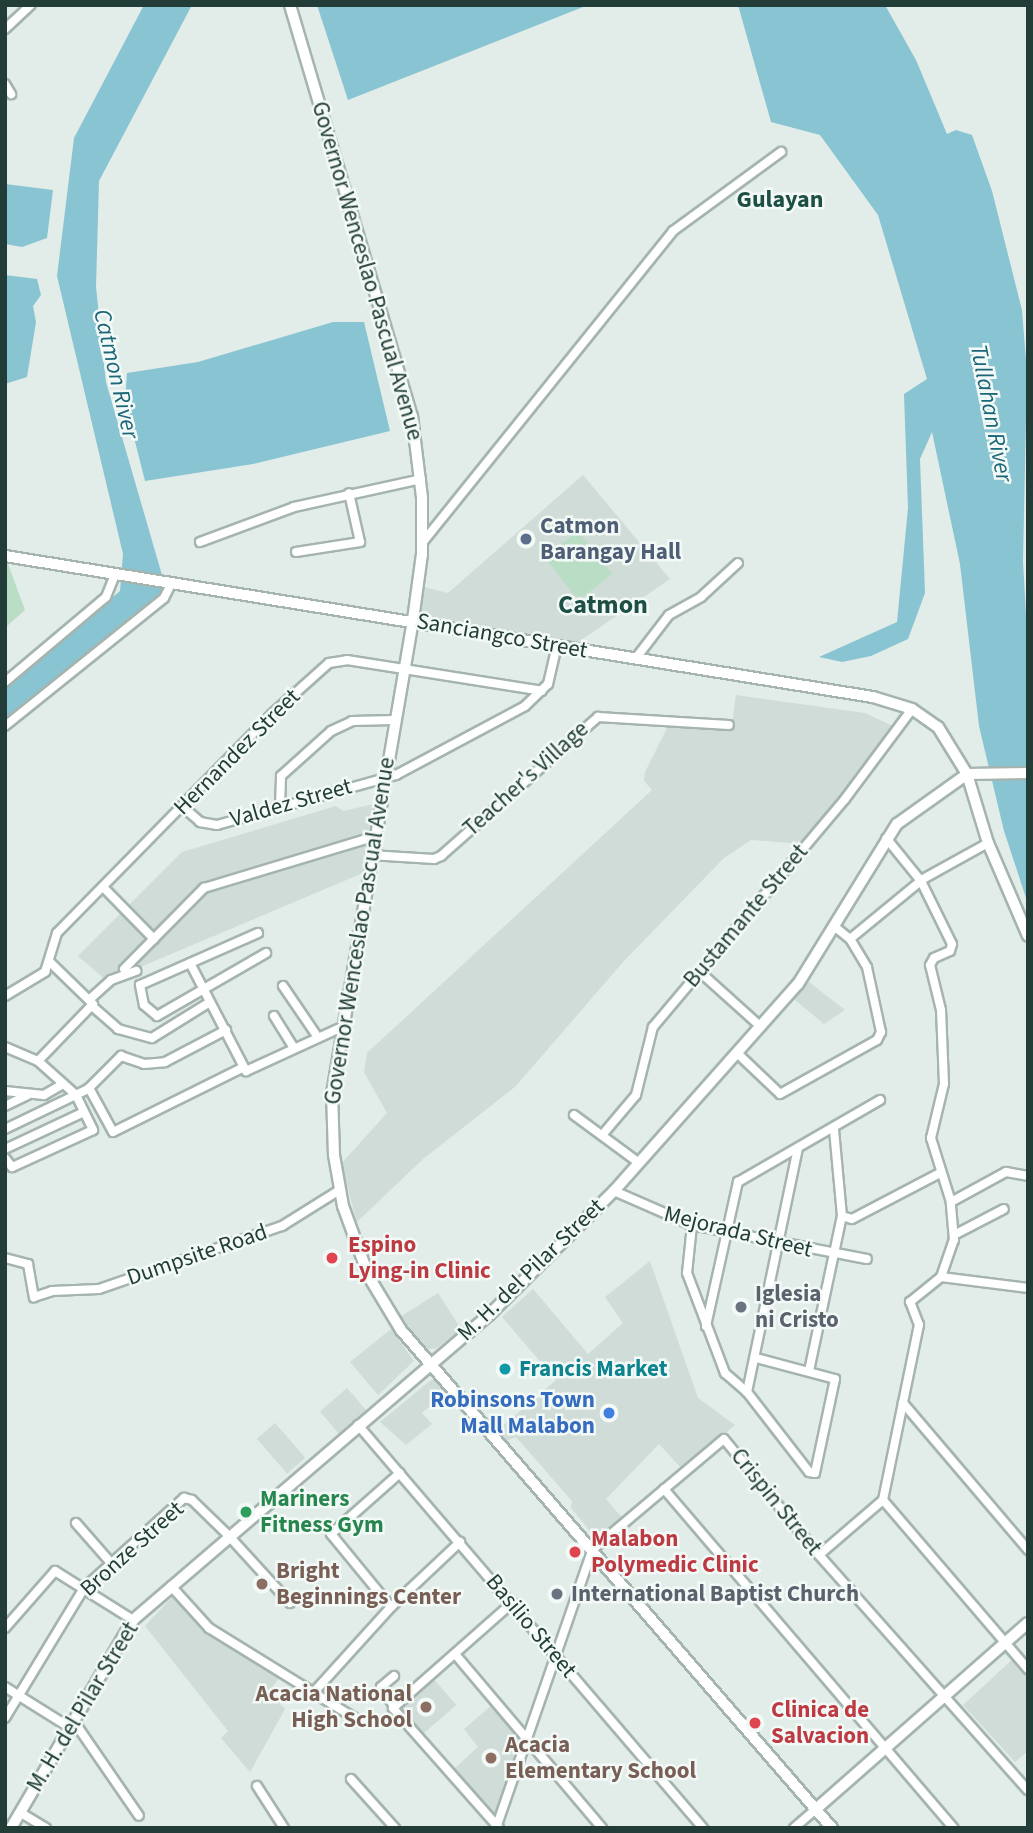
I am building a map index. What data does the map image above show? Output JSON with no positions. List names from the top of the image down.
{
  "streets": {
    "main road": ["Governor Wenceslao Pascual Avenue", "Sanciangco Street", "M. H. del Pilar Street"],
    "street": [
      "Hernandez Street",
      "Teacher's Village",
      "Valdez Street",
      "Bustamante Street",
      "Mejorada Street",
      "Dumpsite Road",
      "Crispin Street",
      "Bronze Street",
      "Basilio Street"
    ]
  },
  "crossings": [
    ["Governor Wenceslao Pascual Avenue", "Sanciangco Street"],
    ["Governor Wenceslao Pascual Avenue", "Hernandez Street"],
    ["Governor Wenceslao Pascual Avenue", "Teacher's Village"],
    ["Governor Wenceslao Pascual Avenue", "Valdez Street"],
    ["Governor Wenceslao Pascual Avenue", "Dumpsite Road"],
    ["Governor Wenceslao Pascual Avenue", "M. H. del Pilar Street"],
    ["Governor Wenceslao Pascual Avenue", "Crispin Street"],
    ["Sanciangco Street", "Bustamante Street"],
    ["Sanciangco Street", "M. H. del Pilar Street"],
    ["Hernandez Street", "Valdez Street"],
    ["Mejorada Street", "M. H. del Pilar Street"],
    ["M. H. del Pilar Street", "Bronze Street"],
    ["M. H. del Pilar Street", "Basilio Street"]
  ],
  "districts": ["Gulayan", "Catmon"],
  "water": ["Catmon River", "Tullahan River"],
  "places": [
    "Catmon Barangay Hall",
    "Espino Lying-in Clinic",
    "Iglesia ni Cristo",
    "Francis Market",
    "Robinsons Town Mall Malabon",
    "Mariners Fitness Gym",
    "Malabon Polymedic Clinic",
    "Bright Beginnings Center",
    "International Baptist Church",
    "Acacia National High School",
    "Clinica de Salvacion",
    "Acacia Elementary School"
  ]
}
